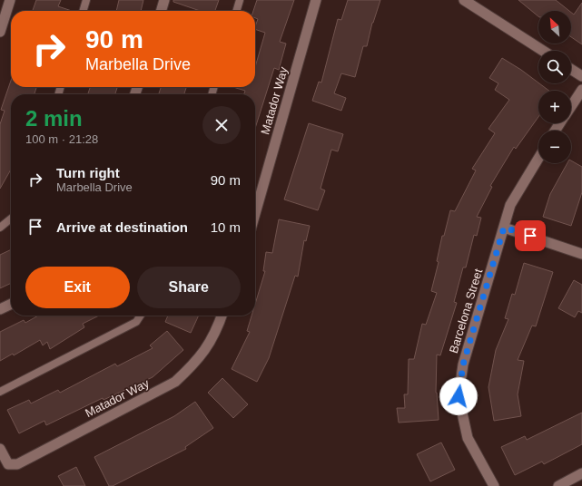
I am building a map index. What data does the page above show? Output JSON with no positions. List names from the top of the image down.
{
  "streets": {
    "street": ["Matador Way", "Barcelona Street"]
  },
  "north": "top left",
  "page": {
    "map_buttons": ["+", "−"],
    "turn": ["90 m", "Marbella Drive"],
    "heading": ["2 min", "100 m · 21:28"],
    "list": [
      {
        "name": "Turn right",
        "note": "Marbella Drive",
        "value": "90 m"
      },
      {
        "name": "Arrive at destination",
        "value": "10 m"
      }
    ],
    "buttons": ["Exit", "Share"]
  }
}
